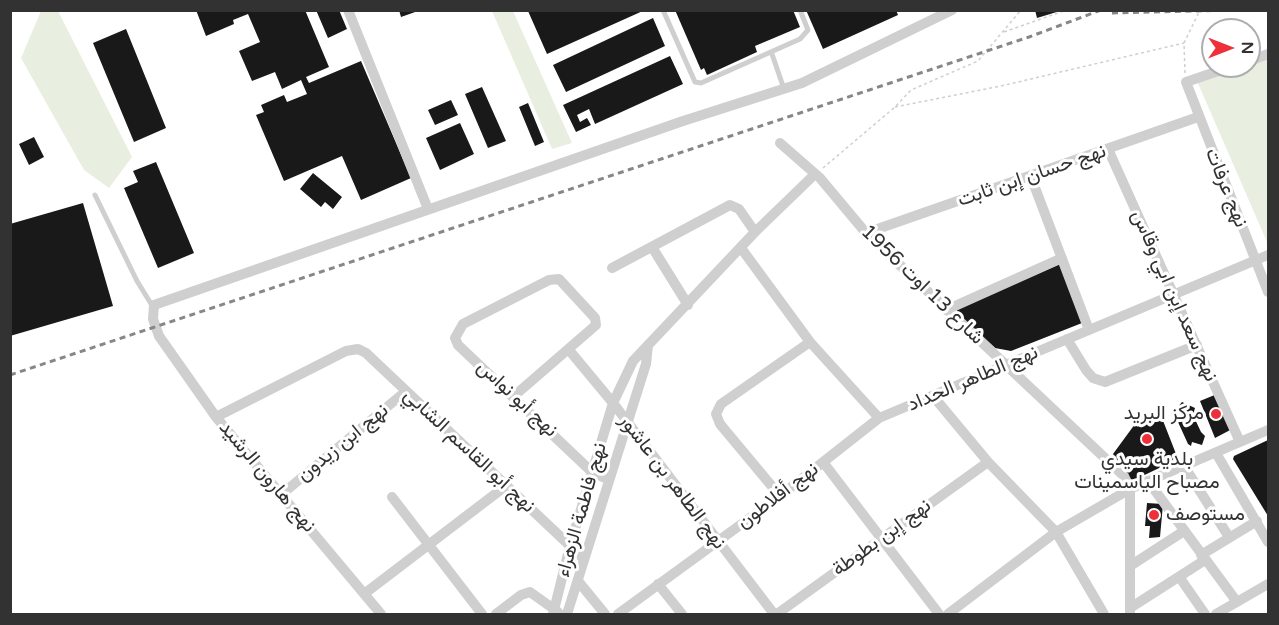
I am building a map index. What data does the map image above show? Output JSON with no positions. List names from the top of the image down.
{
  "streets": {
    "street": [
      "نهج حسان إبن ثابت",
      "نهج عرفات",
      "شارع 13 اوت 1956",
      "نهج سعد إبن ابي وقاس",
      "نهج الطاهر الحداد",
      "نهج أبو نواس",
      "نهج ابن زيدون",
      "نهج أبو القاسم الشابي",
      "نهج هارون الرشيد",
      "نهج الطاهر بن عاشور",
      "نهج أفلاطون",
      "نهج فاطمة الزهراء",
      "نهج إبن بطوطة"
    ]
  },
  "crossings": [
    ["نهج حسان إبن ثابت", "نهج عرفات"],
    ["نهج حسان إبن ثابت", "شارع 13 اوت 1956"],
    ["نهج حسان إبن ثابت", "نهج سعد إبن ابي وقاس"],
    ["نهج عرفات", "نهج الطاهر الحداد"],
    ["شارع 13 اوت 1956", "نهج الطاهر الحداد"],
    ["شارع 13 اوت 1956", "نهج فاطمة الزهراء"],
    ["نهج سعد إبن ابي وقاس", "نهج الطاهر الحداد"],
    ["نهج الطاهر الحداد", "نهج أفلاطون"],
    ["نهج أبو نواس", "نهج الطاهر بن عاشور"],
    ["نهج أبو نواس", "نهج فاطمة الزهراء"],
    ["نهج ابن زيدون", "نهج أبو القاسم الشابي"],
    ["نهج ابن زيدون", "نهج هارون الرشيد"],
    ["نهج أبو القاسم الشابي", "نهج هارون الرشيد"],
    ["نهج أبو القاسم الشابي", "نهج فاطمة الزهراء"],
    ["نهج الطاهر بن عاشور", "نهج أفلاطون"],
    ["نهج الطاهر بن عاشور", "نهج فاطمة الزهراء"],
    ["نهج الطاهر بن عاشور", "نهج إبن بطوطة"]
  ],
  "places": ["مركز البريد", "بلدية سيدي مصباح الياسمينات", "مستوصف"],
  "north": "right"
}
